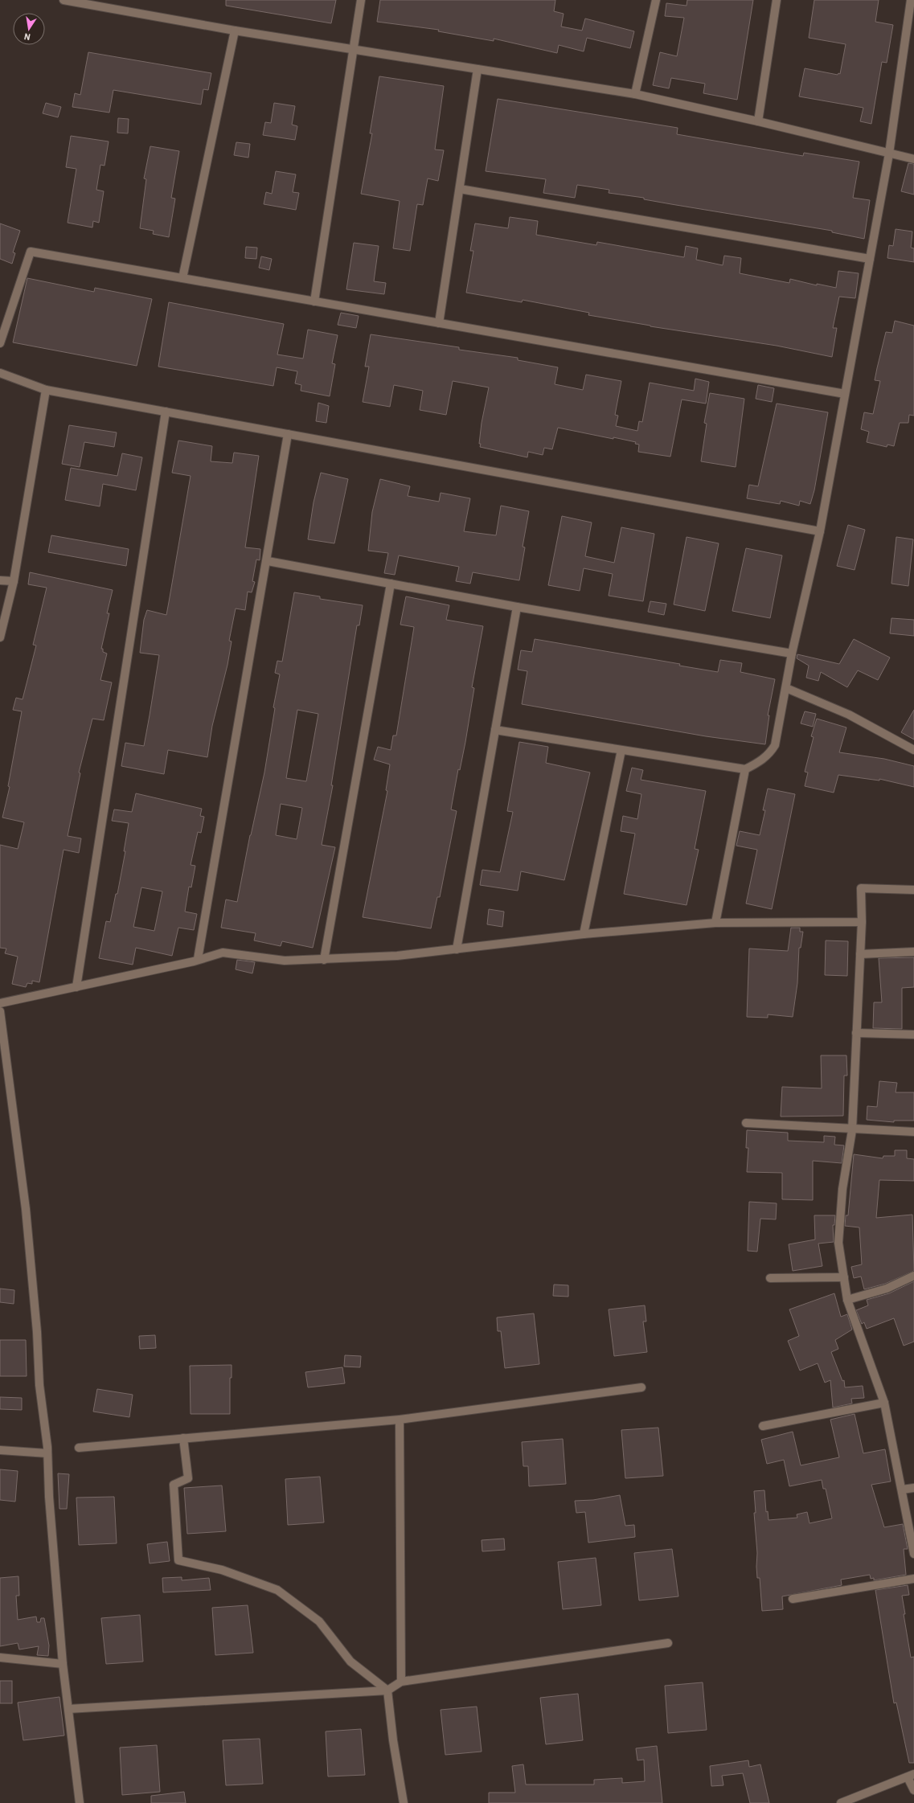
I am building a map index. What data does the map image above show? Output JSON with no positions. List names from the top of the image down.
{
  "north": "bottom"
}
